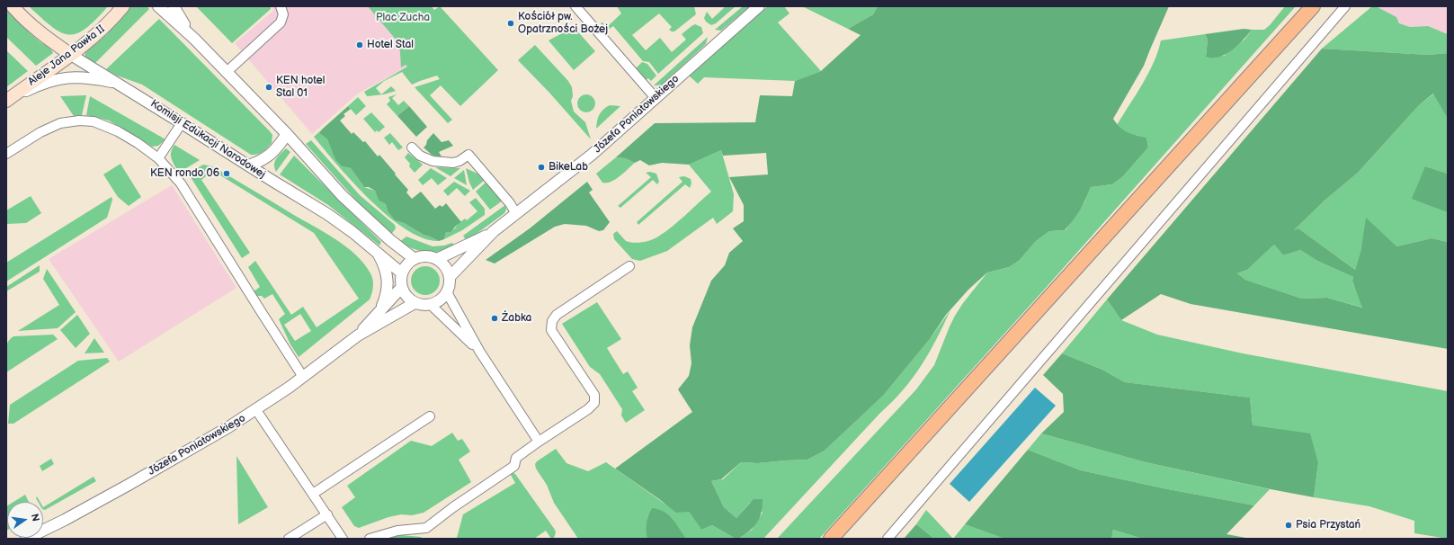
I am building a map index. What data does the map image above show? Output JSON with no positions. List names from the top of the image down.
{
  "streets": {
    "main road": ["Aleje Jana Pawła II", "Komisji Edukacji Narodowej"],
    "street": ["Józefa Poniatowskiego"]
  },
  "crossings": [
    ["Aleje Jana Pawła II", "Komisji Edukacji Narodowej"],
    ["Józefa Poniatowskiego", "Komisji Edukacji Narodowej"]
  ],
  "parks": ["Plac Zucha"],
  "places": [
    "Kościół pw. Opatrzności Bożej",
    "Hotel Stal",
    "KEN hotel Stal 01",
    "BikeLab",
    "KEN rondo 06",
    "Żabka",
    "Psia Przystań"
  ],
  "north": "right"
}
